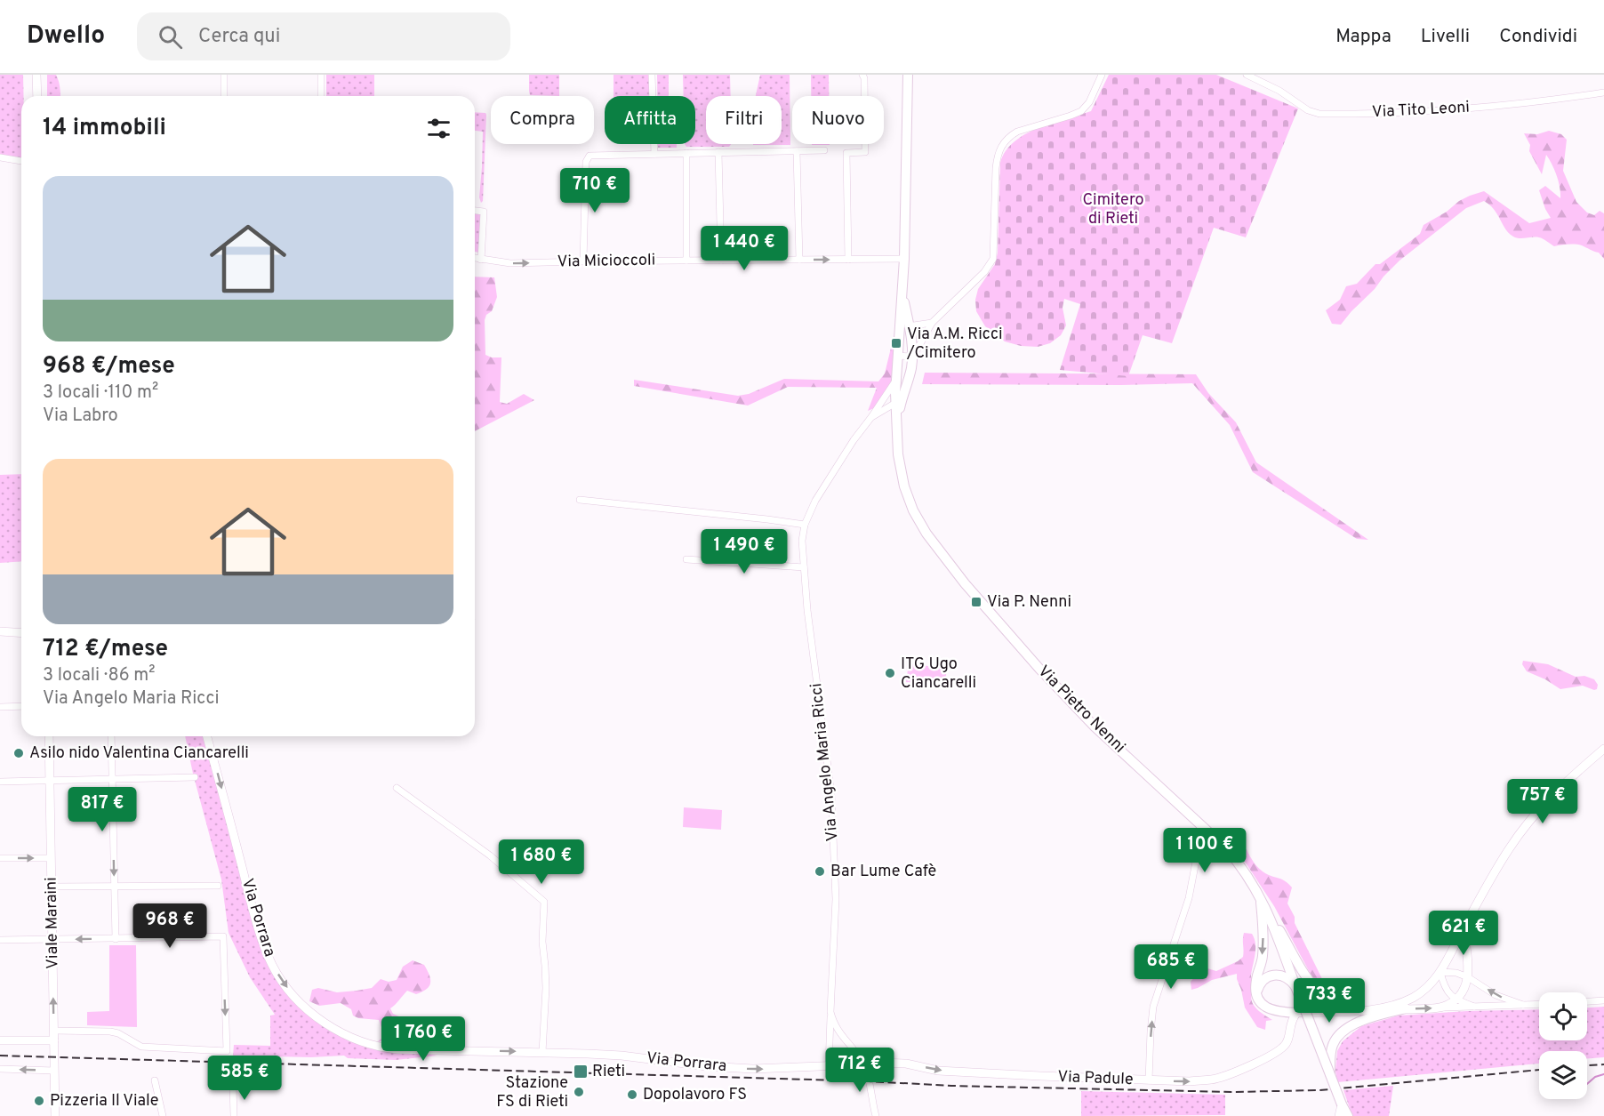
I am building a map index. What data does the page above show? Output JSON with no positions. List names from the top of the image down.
{
  "streets": {
    "main road": ["Via Pietro Nenni", "Via Angelo Maria Ricci"],
    "street": [
      "Via Tito Leoni",
      "Via Micioccoli",
      "Via Porrara",
      "Viale Maraini",
      "Via Padule"
    ]
  },
  "crossings": [
    ["Via Micioccoli", "Via Angelo Maria Ricci"],
    ["Via Pietro Nenni", "Via Angelo Maria Ricci"],
    ["Via Angelo Maria Ricci", "Via Porrara"],
    ["Via Angelo Maria Ricci", "Via Padule"],
    ["Via Porrara", "Via Padule"]
  ],
  "one_way": ["Via Micioccoli", "Via Porrara", "Via Padule"],
  "parks": ["Cimitero di Rieti"],
  "places": {
    "transit": ["Via A.M. Ricci /Cimitero", "Via P. Nenni", "Rieti"],
    "other": [
      "ITG Ugo Ciancarelli",
      "Asilo nido Valentina Ciancarelli",
      "Bar Lume Cafè",
      "Stazione FS di Rieti",
      "Dopolavoro FS",
      "Pizzeria Il Viale"
    ]
  },
  "page": {
    "header": "Dwello",
    "search": "Cerca qui",
    "nav": ["Mappa", "Livelli", "Condividi"],
    "chip": [
      "Compra",
      "Affitta",
      "Filtri",
      "Nuovo"
    ],
    "heading": "14 immobili",
    "list": [
      {
        "name": "968 €/mese",
        "note": "3 locali · 110 m² · Via Labro"
      },
      {
        "name": "712 €/mese",
        "note": "3 locali · 86 m² · Via Angelo Maria Ricci"
      }
    ],
    "price": [
      "710 €",
      "1 440 €",
      "1 490 €",
      "757 €",
      "817 €",
      "1 100 €",
      "1 680 €",
      "968 €",
      "621 €",
      "685 €",
      "733 €",
      "1 760 €",
      "712 €",
      "585 €"
    ]
  }
}
